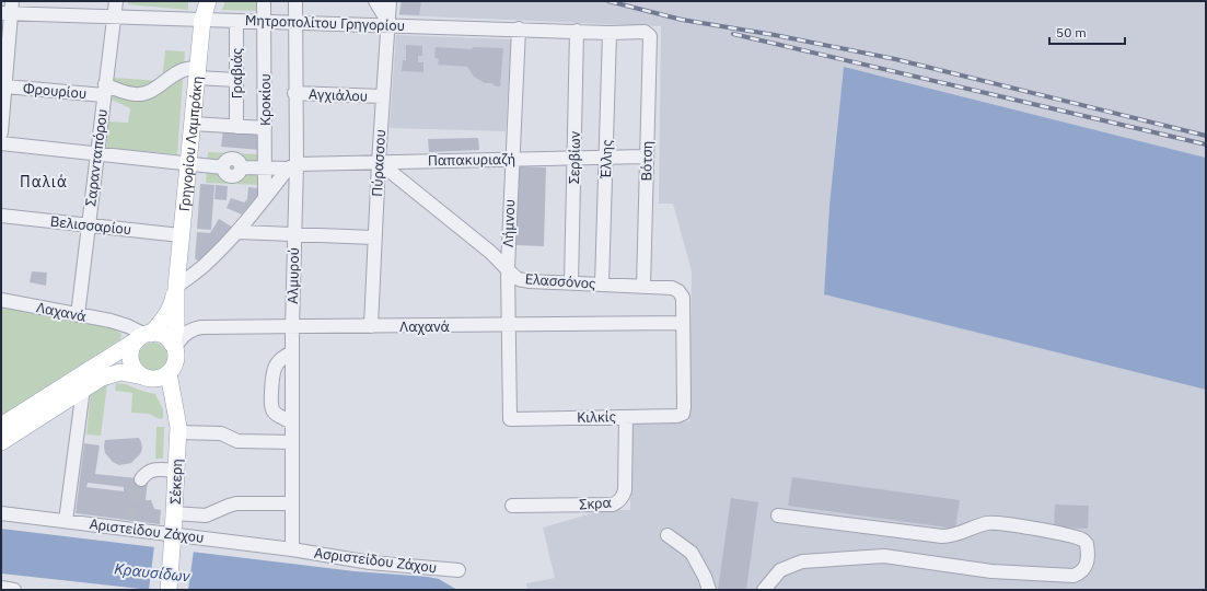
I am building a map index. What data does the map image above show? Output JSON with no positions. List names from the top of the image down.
{
  "streets": {
    "main road": ["Γρηγορίου Λαμπράκη", "Σέκερη"],
    "street": [
      "Μητροπολίτου Γρηγορίου",
      "Γραβιάς",
      "Φρουρίου",
      "Αγχιάλου",
      "Κροκίου",
      "Σαρανταπόρου",
      "Σερβίων",
      "Έλλης",
      "Παπακυριαζή",
      "Βότση",
      "Πύρασσου",
      "Λήμνου",
      "Βελισσαρίου",
      "Αλμυρού",
      "Ελασσόνος",
      "Λαχανά",
      "Κιλκίς",
      "Σκρα",
      "Αριστείδου Ζάχου",
      "Ασριστείδου Ζάχου"
    ]
  },
  "crossings": [
    ["Μητροπολίτου Γρηγορίου", "Γραβιάς"],
    ["Μητροπολίτου Γρηγορίου", "Κροκίου"],
    ["Μητροπολίτου Γρηγορίου", "Γρηγορίου Λαμπράκη"],
    ["Μητροπολίτου Γρηγορίου", "Σαρανταπόρου"],
    ["Μητροπολίτου Γρηγορίου", "Σερβίων"],
    ["Μητροπολίτου Γρηγορίου", "Έλλης"],
    ["Μητροπολίτου Γρηγορίου", "Βότση"],
    ["Μητροπολίτου Γρηγορίου", "Πύρασσου"],
    ["Μητροπολίτου Γρηγορίου", "Λήμνου"],
    ["Μητροπολίτου Γρηγορίου", "Αλμυρού"],
    ["Γραβιάς", "Φρουρίου"],
    ["Φρουρίου", "Γρηγορίου Λαμπράκη"],
    ["Φρουρίου", "Σαρανταπόρου"],
    ["Αγχιάλου", "Πύρασσου"],
    ["Αγχιάλου", "Αλμυρού"],
    ["Κροκίου", "Παπακυριαζή"],
    ["Γρηγορίου Λαμπράκη", "Παπακυριαζή"],
    ["Γρηγορίου Λαμπράκη", "Βελισσαρίου"],
    ["Γρηγορίου Λαμπράκη", "Λαχανά"],
    ["Γρηγορίου Λαμπράκη", "Σέκερη"],
    ["Σαρανταπόρου", "Βελισσαρίου"],
    ["Σαρανταπόρου", "Λαχανά"],
    ["Σερβίων", "Παπακυριαζή"],
    ["Σερβίων", "Ελασσόνος"],
    ["Έλλης", "Παπακυριαζή"],
    ["Έλλης", "Ελασσόνος"],
    ["Παπακυριαζή", "Βότση"],
    ["Παπακυριαζή", "Πύρασσου"],
    ["Παπακυριαζή", "Λήμνου"],
    ["Παπακυριαζή", "Αλμυρού"],
    ["Παπακυριαζή", "Ελασσόνος"],
    ["Βότση", "Ελασσόνος"],
    ["Πύρασσου", "Ελασσόνος"],
    ["Πύρασσου", "Λαχανά"],
    ["Λήμνου", "Ελασσόνος"],
    ["Λήμνου", "Λαχανά"],
    ["Λήμνου", "Κιλκίς"],
    ["Αλμυρού", "Λαχανά"],
    ["Αλμυρού", "Αριστείδου Ζάχου"],
    ["Αλμυρού", "Ασριστείδου Ζάχου"],
    ["Ελασσόνος", "Λαχανά"],
    ["Ελασσόνος", "Κιλκίς"],
    ["Λαχανά", "Κιλκίς"],
    ["Λαχανά", "Σέκερη"],
    ["Κιλκίς", "Σκρα"],
    ["Σέκερη", "Αριστείδου Ζάχου"],
    ["Αριστείδου Ζάχου", "Ασριστείδου Ζάχου"]
  ],
  "districts": ["Παλιά"],
  "water": ["Κραυσίδων"],
  "scale_bar": "50 m"
}
